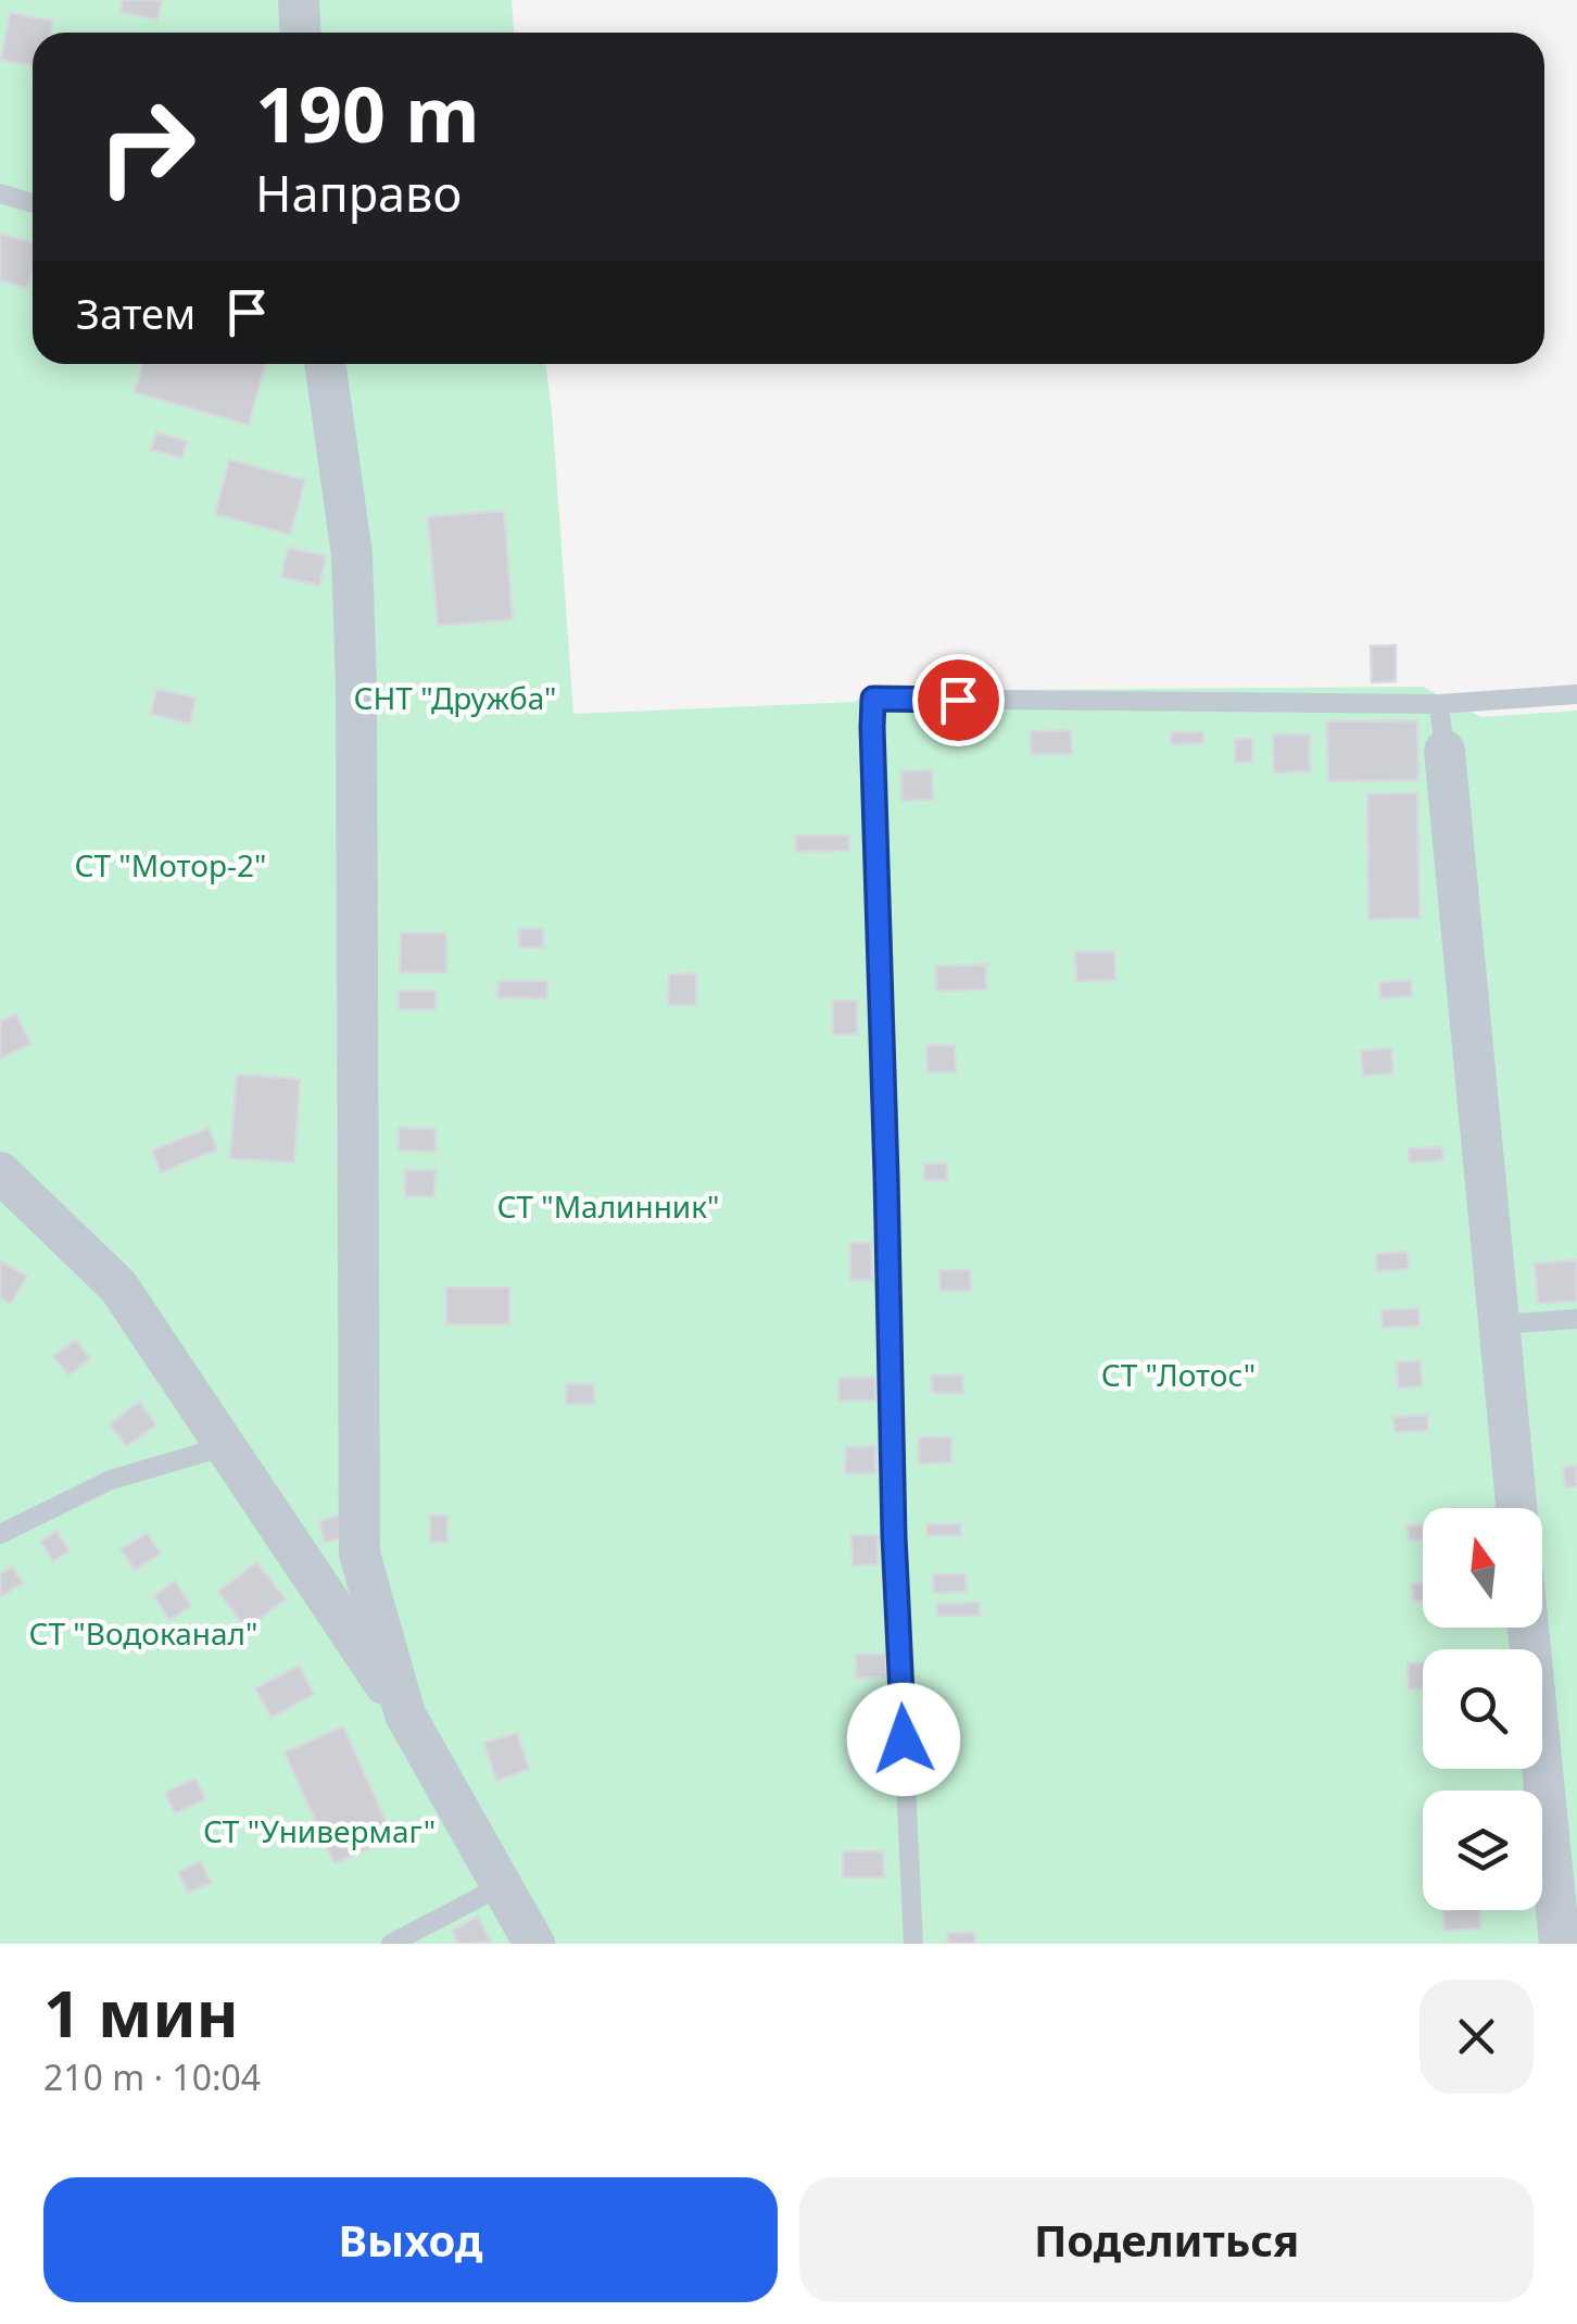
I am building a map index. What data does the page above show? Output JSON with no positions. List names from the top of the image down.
{
  "parks": [
    "СНТ \"Дружба\"",
    "СТ \"Мотор-2\"",
    "СТ \"Малинник\"",
    "СТ \"Лотос\"",
    "СТ \"Водоканал\"",
    "СТ \"Универмаг\""
  ],
  "north": "top",
  "page": {
    "turn": ["190 m", "Направо"],
    "then": "Затем",
    "heading": ["1 мин", "210 m · 10:04"],
    "buttons": ["Выход", "Поделиться"]
  }
}
